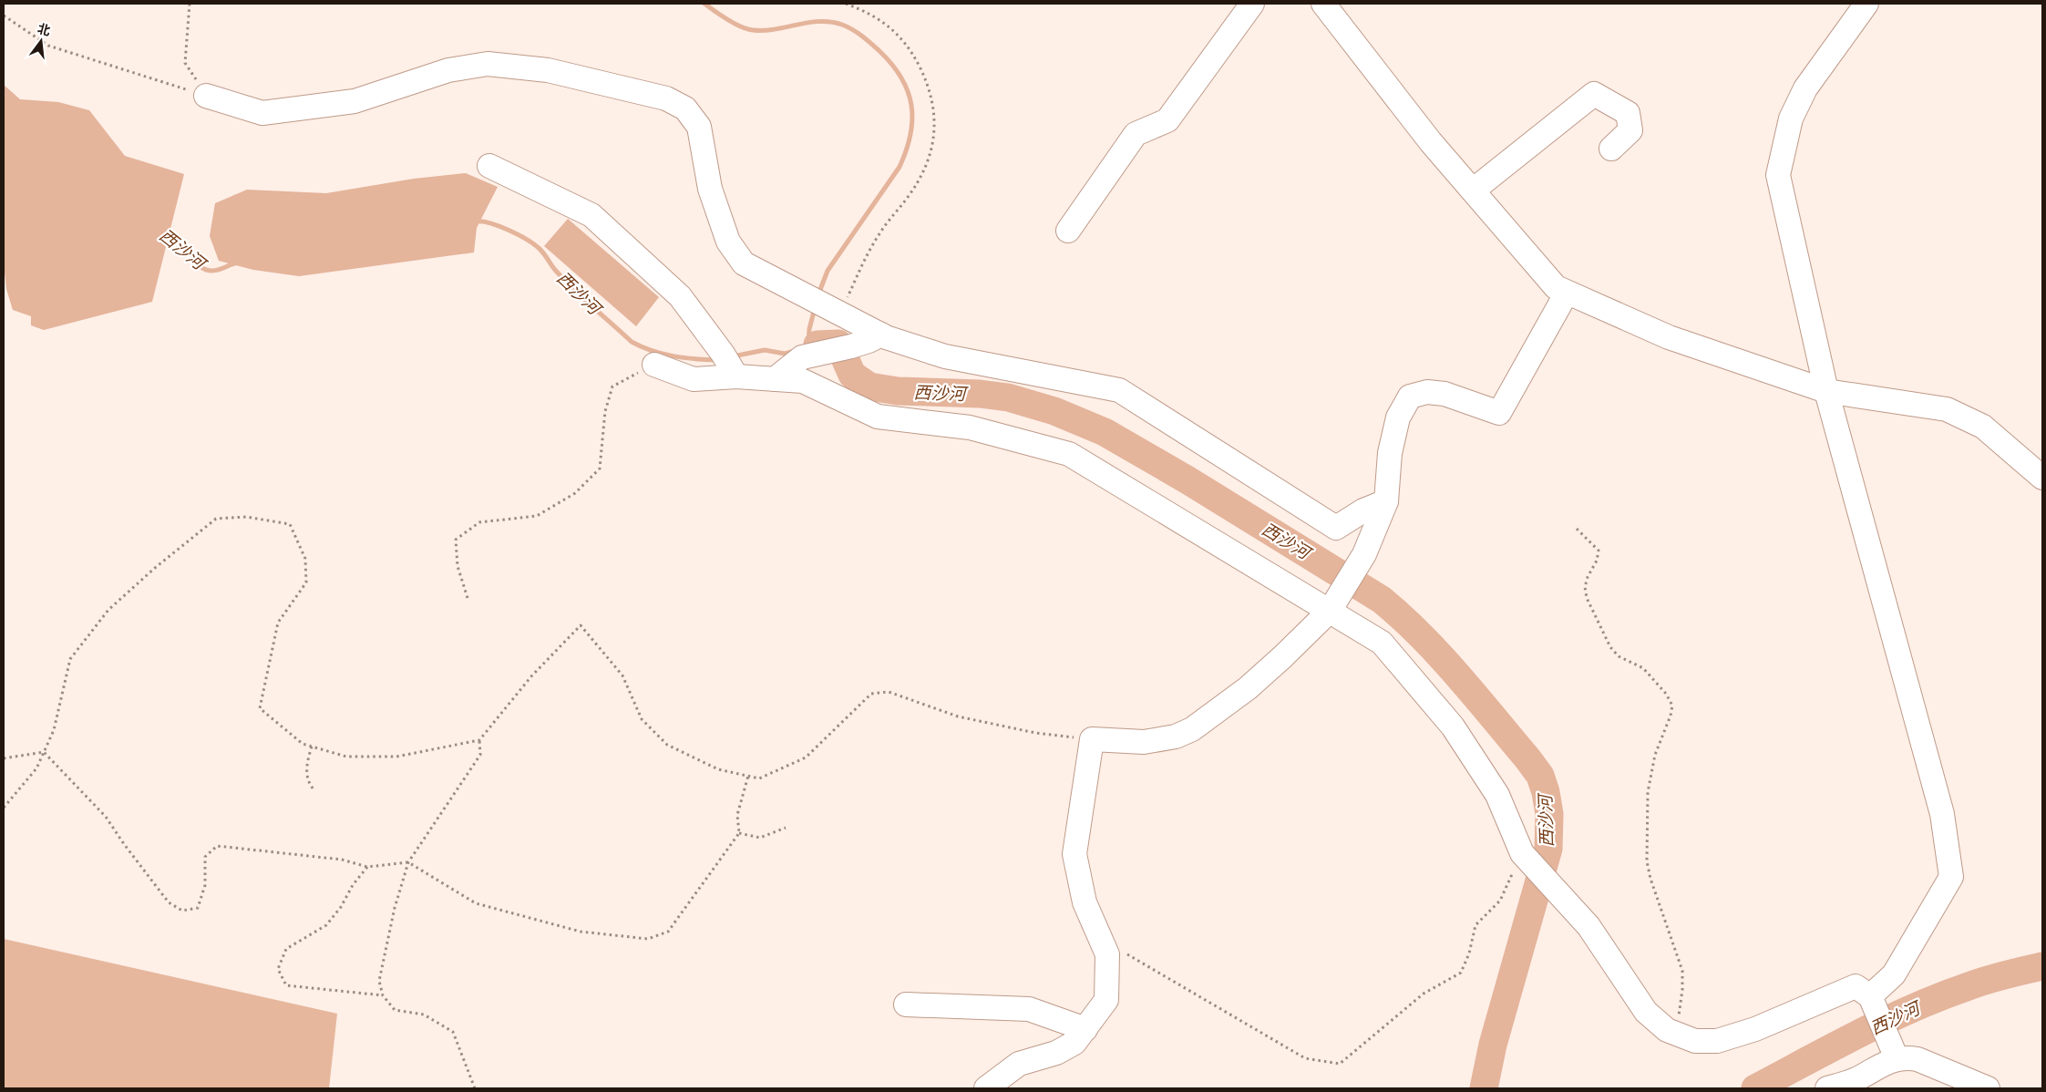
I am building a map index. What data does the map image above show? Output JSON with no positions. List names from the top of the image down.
{
  "water": ["西沙河"],
  "north": "top"
}
